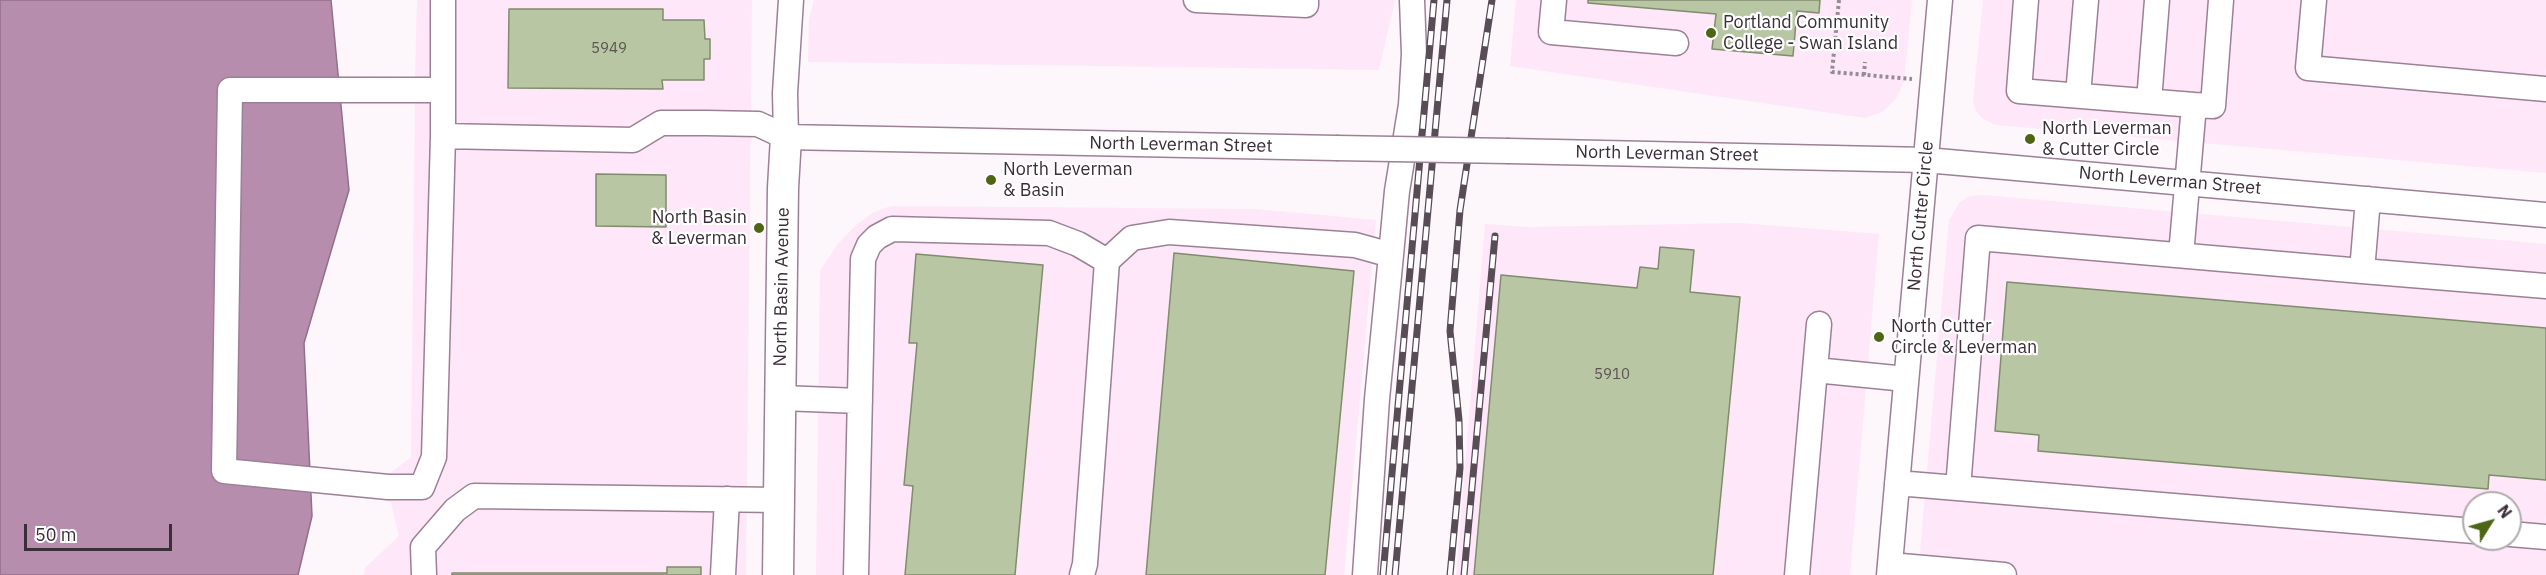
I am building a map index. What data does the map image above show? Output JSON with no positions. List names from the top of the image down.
{
  "streets": {
    "main road": ["North Basin Avenue"],
    "street": ["North Leverman Street", "North Cutter Circle"]
  },
  "crossings": [
    ["North Leverman Street", "North Cutter Circle"],
    ["North Leverman Street", "North Basin Avenue"]
  ],
  "places": [
    "Portland Community College - Swan Island",
    "North Leverman & Cutter Circle",
    "North Leverman & Basin",
    "North Basin & Leverman",
    "North Cutter Circle & Leverman"
  ],
  "house_numbers": ["5949", "5910"],
  "scale_bar": "50 m",
  "north": "top right"
}
